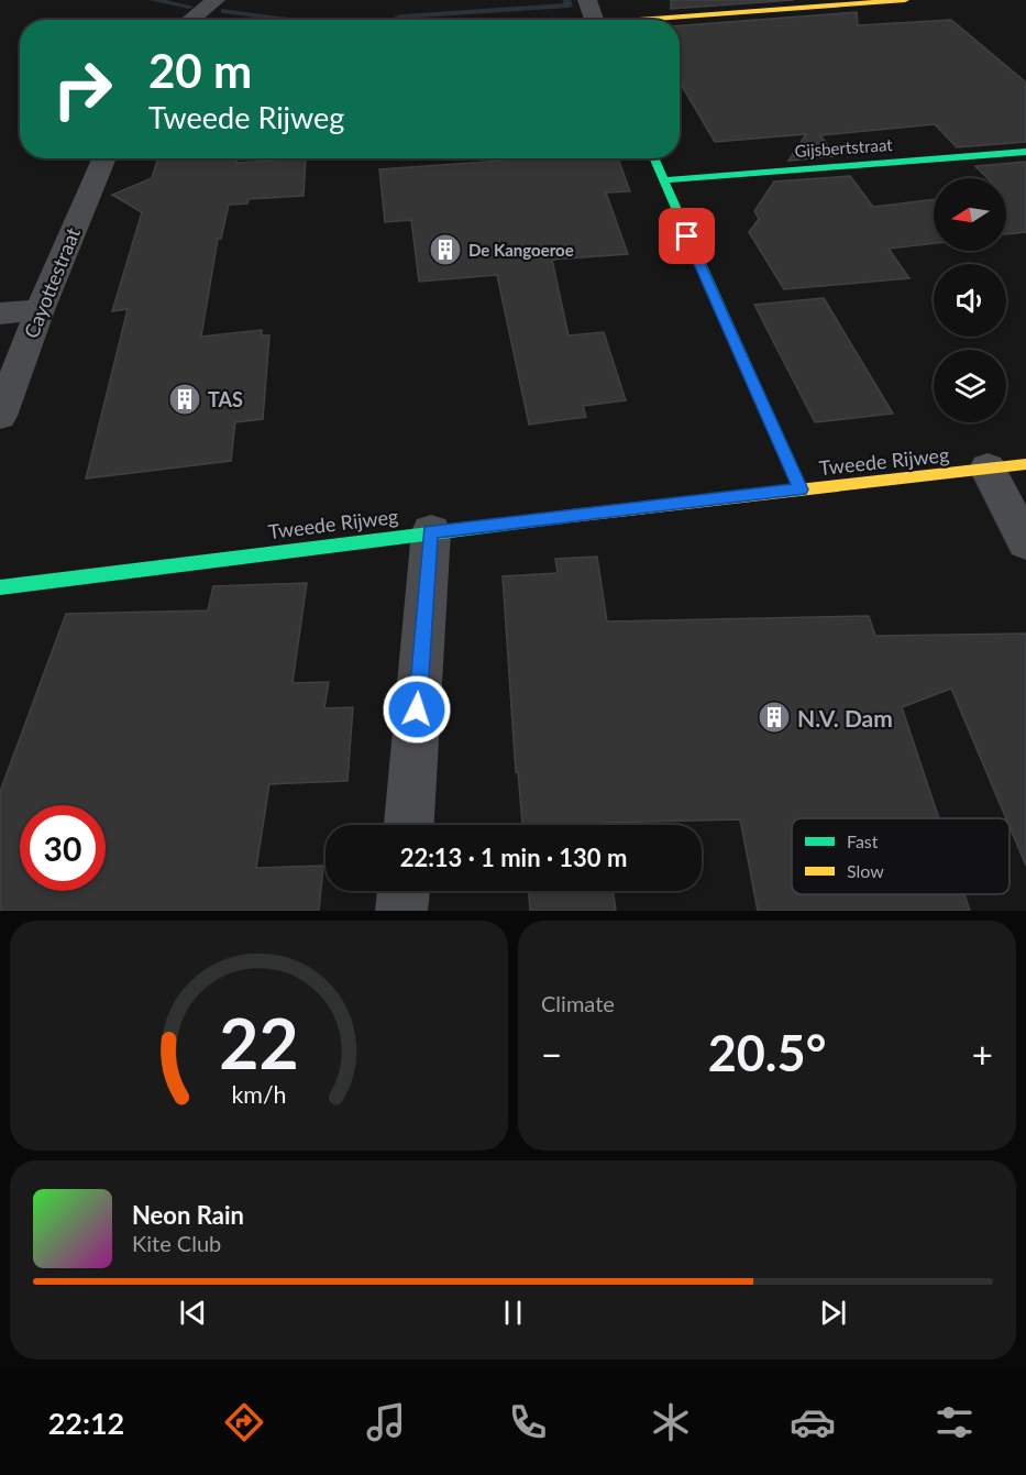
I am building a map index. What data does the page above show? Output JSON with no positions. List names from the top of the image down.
{
  "streets": {
    "street": ["Gijsbertstraat", "Cayottestraat", "Tweede Rijweg"]
  },
  "places": {
    "building": ["De Kangoeroe", "TAS", "N.V. Dam"]
  },
  "legend": ["Fast", "Slow"],
  "north": "left",
  "page": {
    "turn": ["20 m", "Tweede Rijweg"],
    "limit": "30",
    "trip": "22:13 · 1 min · 130 m",
    "tile": "Climate",
    "heat": ["−", "20.5°", "+"],
    "song": ["Neon Rain", "Kite Club"],
    "tabs": "22:12",
    "gauge": ["22", "km/h"]
  }
}
